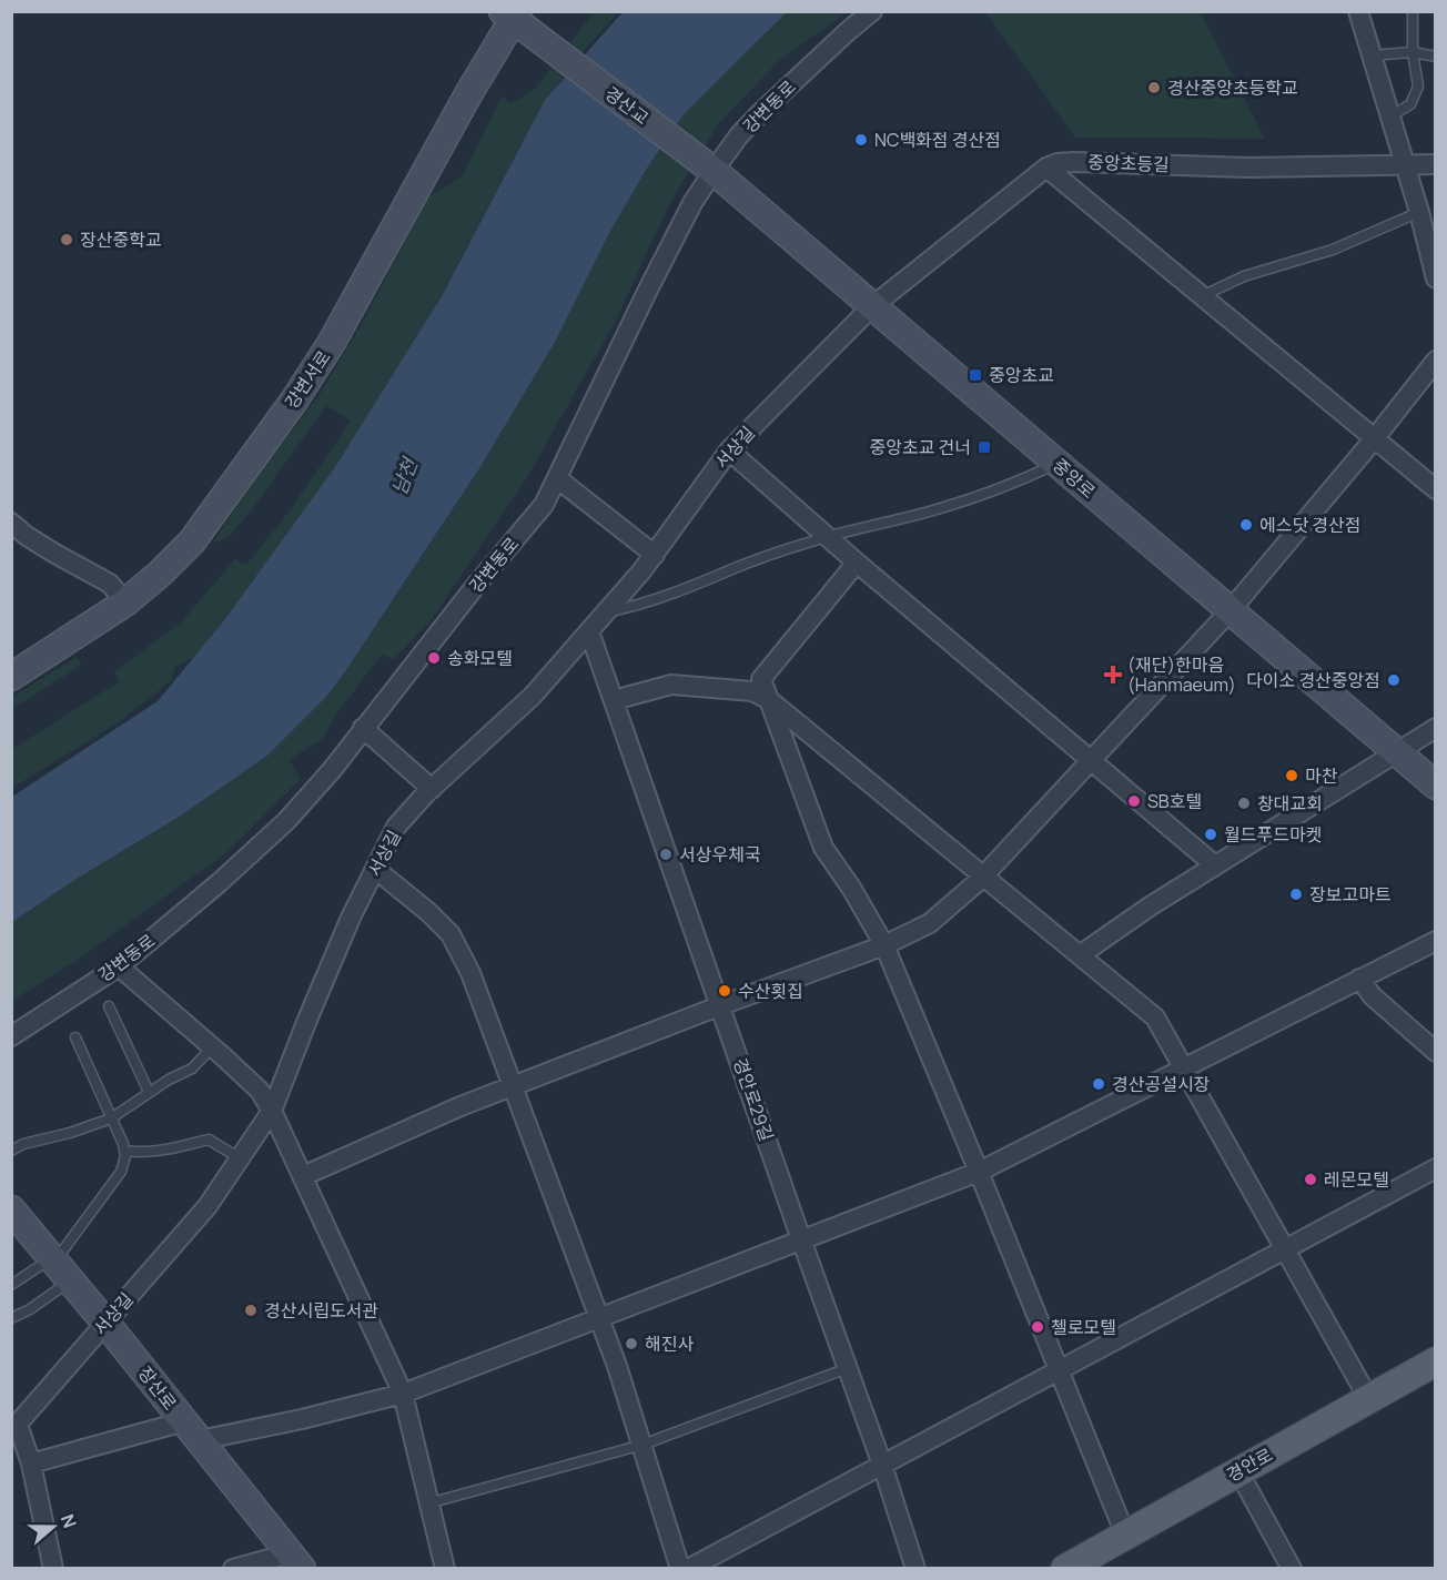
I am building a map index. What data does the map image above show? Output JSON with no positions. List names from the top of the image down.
{
  "streets": {
    "main road": ["경안로"],
    "street": [
      "경산교",
      "강변동로",
      "중앙초등길",
      "강변서로",
      "서상길",
      "중앙로",
      "경안로29길",
      "장산로"
    ]
  },
  "crossings": [
    ["경산교", "강변동로"],
    ["경산교", "강변서로"],
    ["경산교", "중앙로"],
    ["강변동로", "중앙로"],
    ["중앙초등길", "서상길"],
    ["중앙초등길", "중앙로"],
    ["서상길", "중앙로"],
    ["서상길", "경안로29길"],
    ["서상길", "장산로"]
  ],
  "water": ["남천"],
  "places": {
    "other": [
      "경산중앙초등학교",
      "NC백화점 경산점",
      "장산중학교",
      "에스닷 경산점",
      "송화모텔",
      "다이소 경산중앙점",
      "마찬",
      "SB호텔",
      "창대교회",
      "월드푸드마켓",
      "서상우체국",
      "장보고마트",
      "수산횟집",
      "경산공설시장",
      "레몬모텔",
      "경산시립도서관",
      "첼로모텔",
      "해진사"
    ],
    "transit": ["중앙초교", "중앙초교 건너"],
    "health": ["(재단)한마음 (Hanmaeum)"]
  },
  "north": "right"
}
